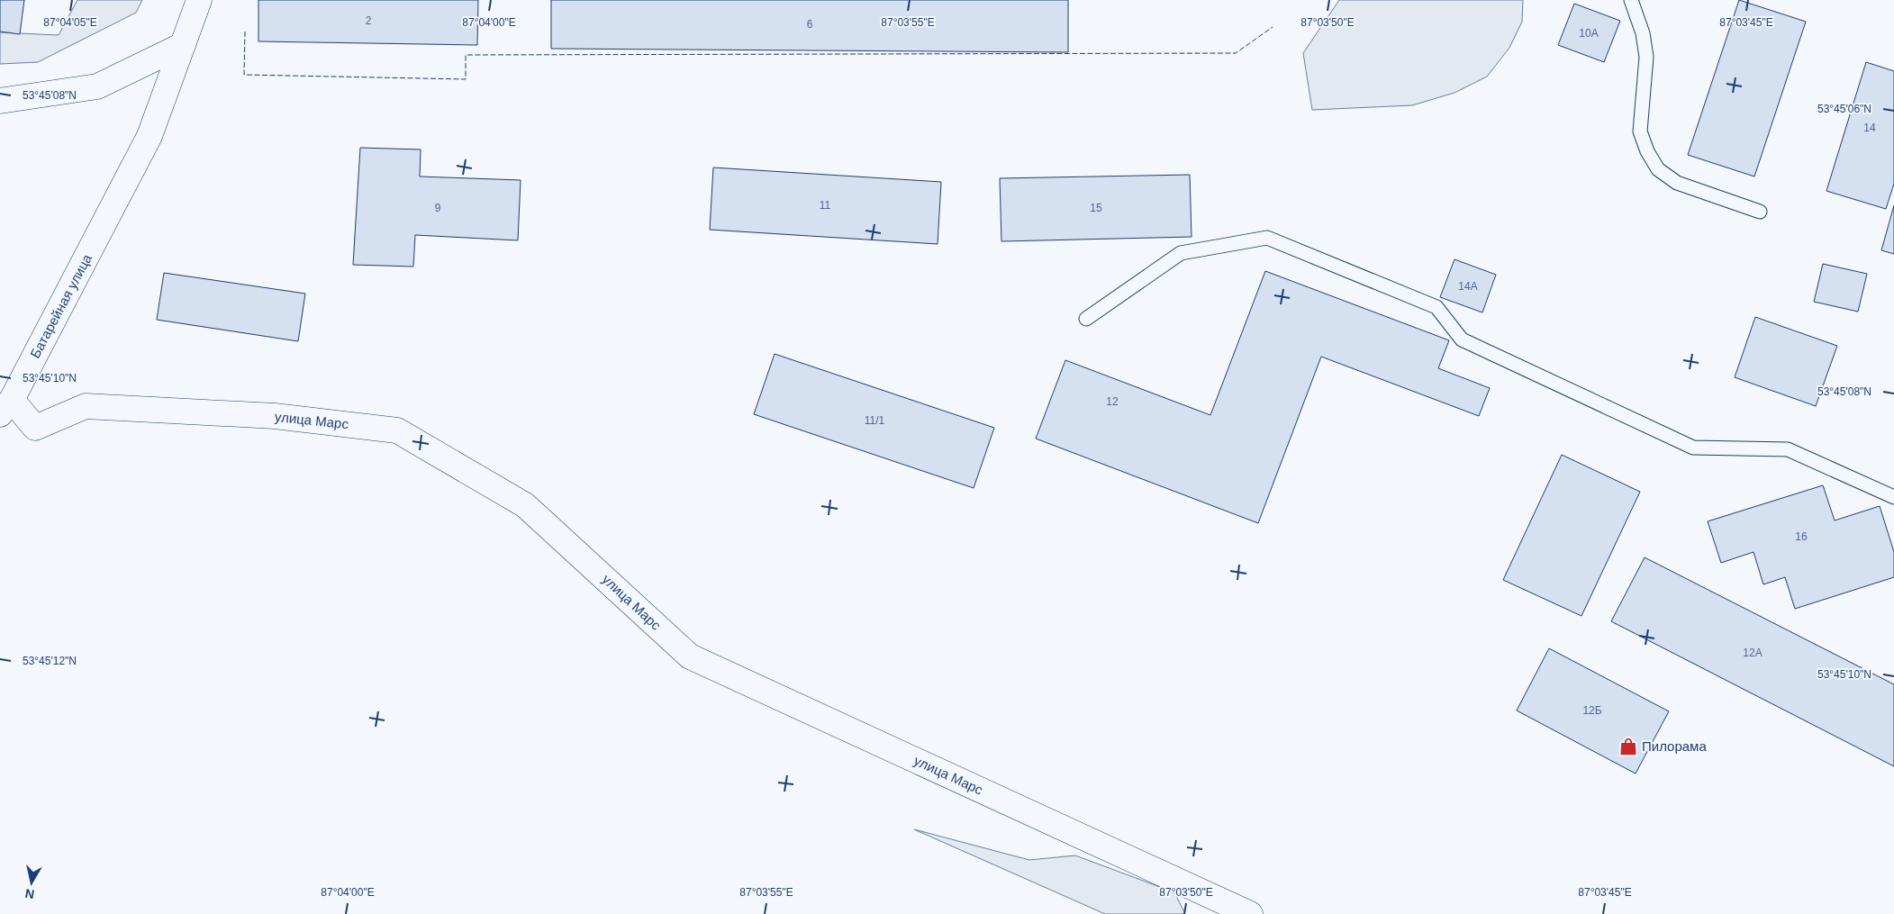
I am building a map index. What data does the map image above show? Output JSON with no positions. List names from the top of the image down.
{
  "streets": {
    "street": ["Батарейная улица", "улица Марс"]
  },
  "crossings": [
    ["Батарейная улица", "улица Марс"]
  ],
  "places": {
    "shop": ["Пилорама"]
  },
  "house_numbers": [
    "2",
    "6",
    "10А",
    "14",
    "11",
    "9",
    "15",
    "14А",
    "12",
    "11/1",
    "16",
    "12А",
    "12Б"
  ],
  "north": "bottom",
  "coordinates": [
    "87°04'05\"E",
    "87°04'00\"E",
    "87°03'55\"E",
    "87°03'50\"E",
    "87°03'45\"E",
    "53°45'08\"N",
    "53°45'06\"N",
    "53°45'10\"N",
    "53°45'12\"N"
  ]
}
